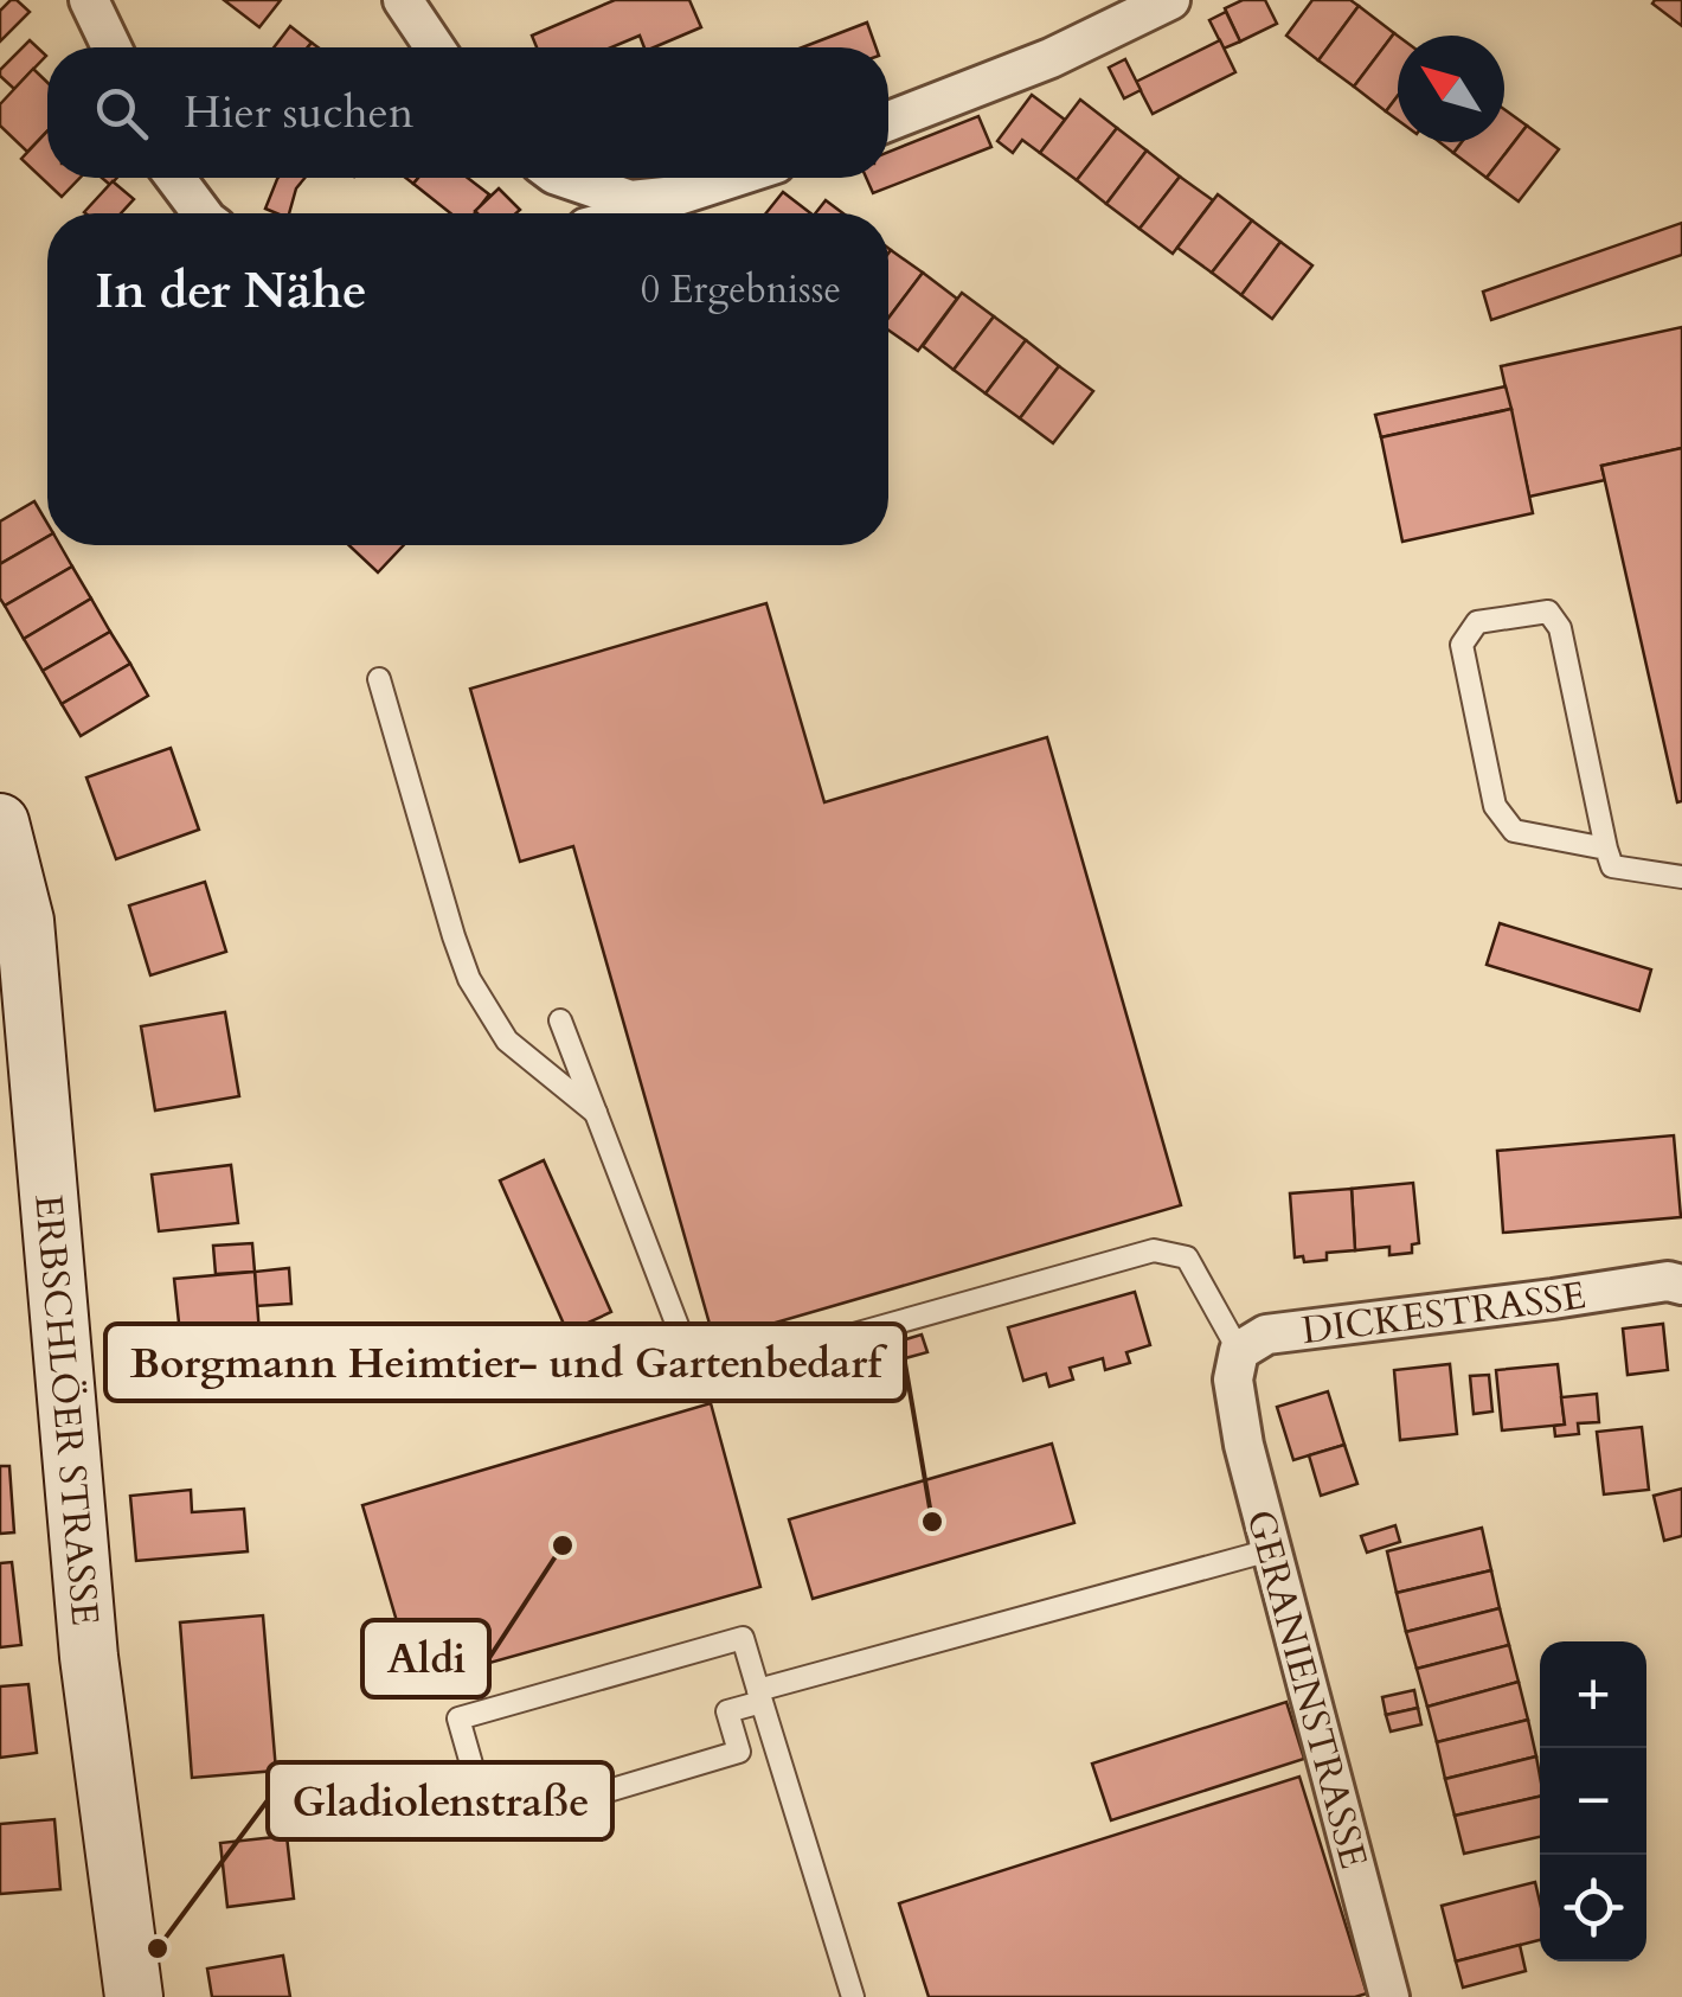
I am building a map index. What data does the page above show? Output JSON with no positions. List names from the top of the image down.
{
  "streets": {
    "street": ["DICKESTRASSE", "ERBSCHLÖER STRASSE", "GERANIENSTRASSE"]
  },
  "crossings": [
    ["DICKESTRASSE", "GERANIENSTRASSE"]
  ],
  "places": ["Borgmann Heimtier- und Gartenbedarf", "Aldi", "Gladiolenstraße"],
  "north": "top left",
  "page": {
    "search": "Hier suchen",
    "heading": ["In der Nähe", "0 Ergebnisse"],
    "map_buttons": ["+", "−"]
  }
}
